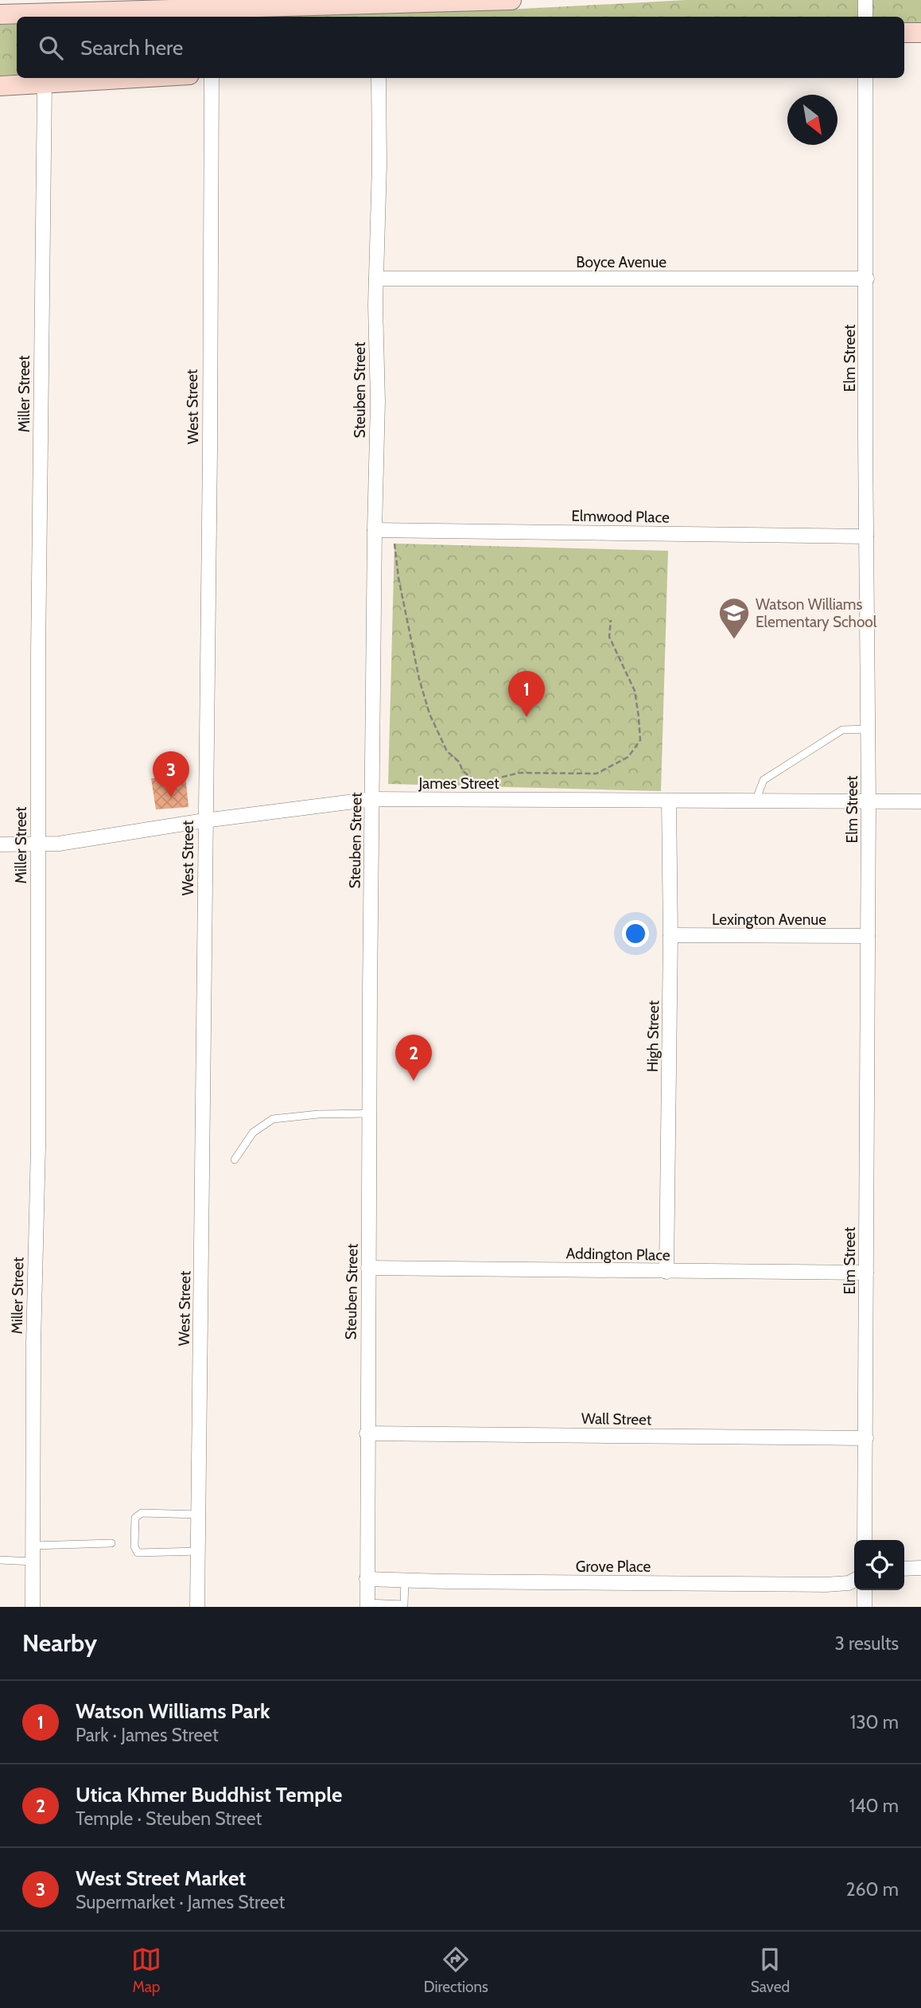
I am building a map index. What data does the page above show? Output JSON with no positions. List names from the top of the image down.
{
  "streets": {
    "street": [
      "Boyce Avenue",
      "Elm Street",
      "Steuben Street",
      "Miller Street",
      "West Street",
      "Elmwood Place",
      "James Street",
      "Lexington Avenue",
      "High Street",
      "Addington Place",
      "Wall Street",
      "Grove Place"
    ]
  },
  "crossings": [
    ["Boyce Avenue", "Elm Street"],
    ["Boyce Avenue", "Steuben Street"],
    ["Elm Street", "Elmwood Place"],
    ["Elm Street", "James Street"],
    ["Elm Street", "Lexington Avenue"],
    ["Elm Street", "Addington Place"],
    ["Elm Street", "Wall Street"],
    ["Steuben Street", "Elmwood Place"],
    ["Steuben Street", "James Street"],
    ["Steuben Street", "Addington Place"],
    ["Steuben Street", "Wall Street"],
    ["Steuben Street", "Grove Place"],
    ["Miller Street", "James Street"],
    ["West Street", "James Street"],
    ["James Street", "High Street"],
    ["Lexington Avenue", "High Street"],
    ["High Street", "Addington Place"]
  ],
  "places": {
    "school or university": ["Watson Williams Elementary School"]
  },
  "north": "bottom right",
  "page": {
    "search": "Search here",
    "pins": ["1", "3", "2"],
    "heading": ["Nearby", "3 results"],
    "list": [
      {
        "mark": "1",
        "name": "Watson Williams Park",
        "note": "Park · James Street",
        "value": "130 m"
      },
      {
        "mark": "2",
        "name": "Utica Khmer Buddhist Temple",
        "note": "Temple · Steuben Street",
        "value": "140 m"
      },
      {
        "mark": "3",
        "name": "West Street Market",
        "note": "Supermarket · James Street",
        "value": "260 m"
      }
    ],
    "nav": ["Map", "Directions", "Saved"]
  }
}
